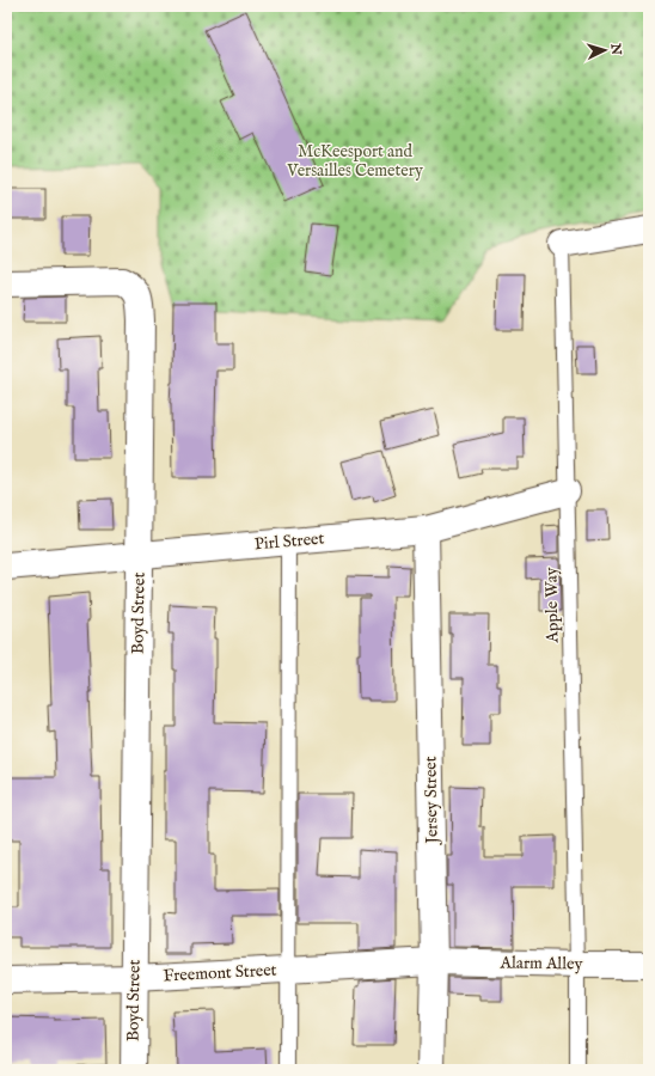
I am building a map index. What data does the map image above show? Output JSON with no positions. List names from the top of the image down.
{
  "streets": {
    "street": [
      "Pirl Street",
      "Boyd Street",
      "Jersey Street",
      "Alarm Alley",
      "Freemont Street"
    ],
    "lane": ["Apple Way"]
  },
  "crossings": [
    ["Pirl Street", "Apple Way"],
    ["Pirl Street", "Boyd Street"],
    ["Pirl Street", "Jersey Street"],
    ["Apple Way", "Alarm Alley"],
    ["Boyd Street", "Freemont Street"],
    ["Jersey Street", "Alarm Alley"],
    ["Jersey Street", "Freemont Street"],
    ["Alarm Alley", "Freemont Street"]
  ],
  "parks": ["McKeesport and Versailles Cemetery"],
  "north": "right"
}
